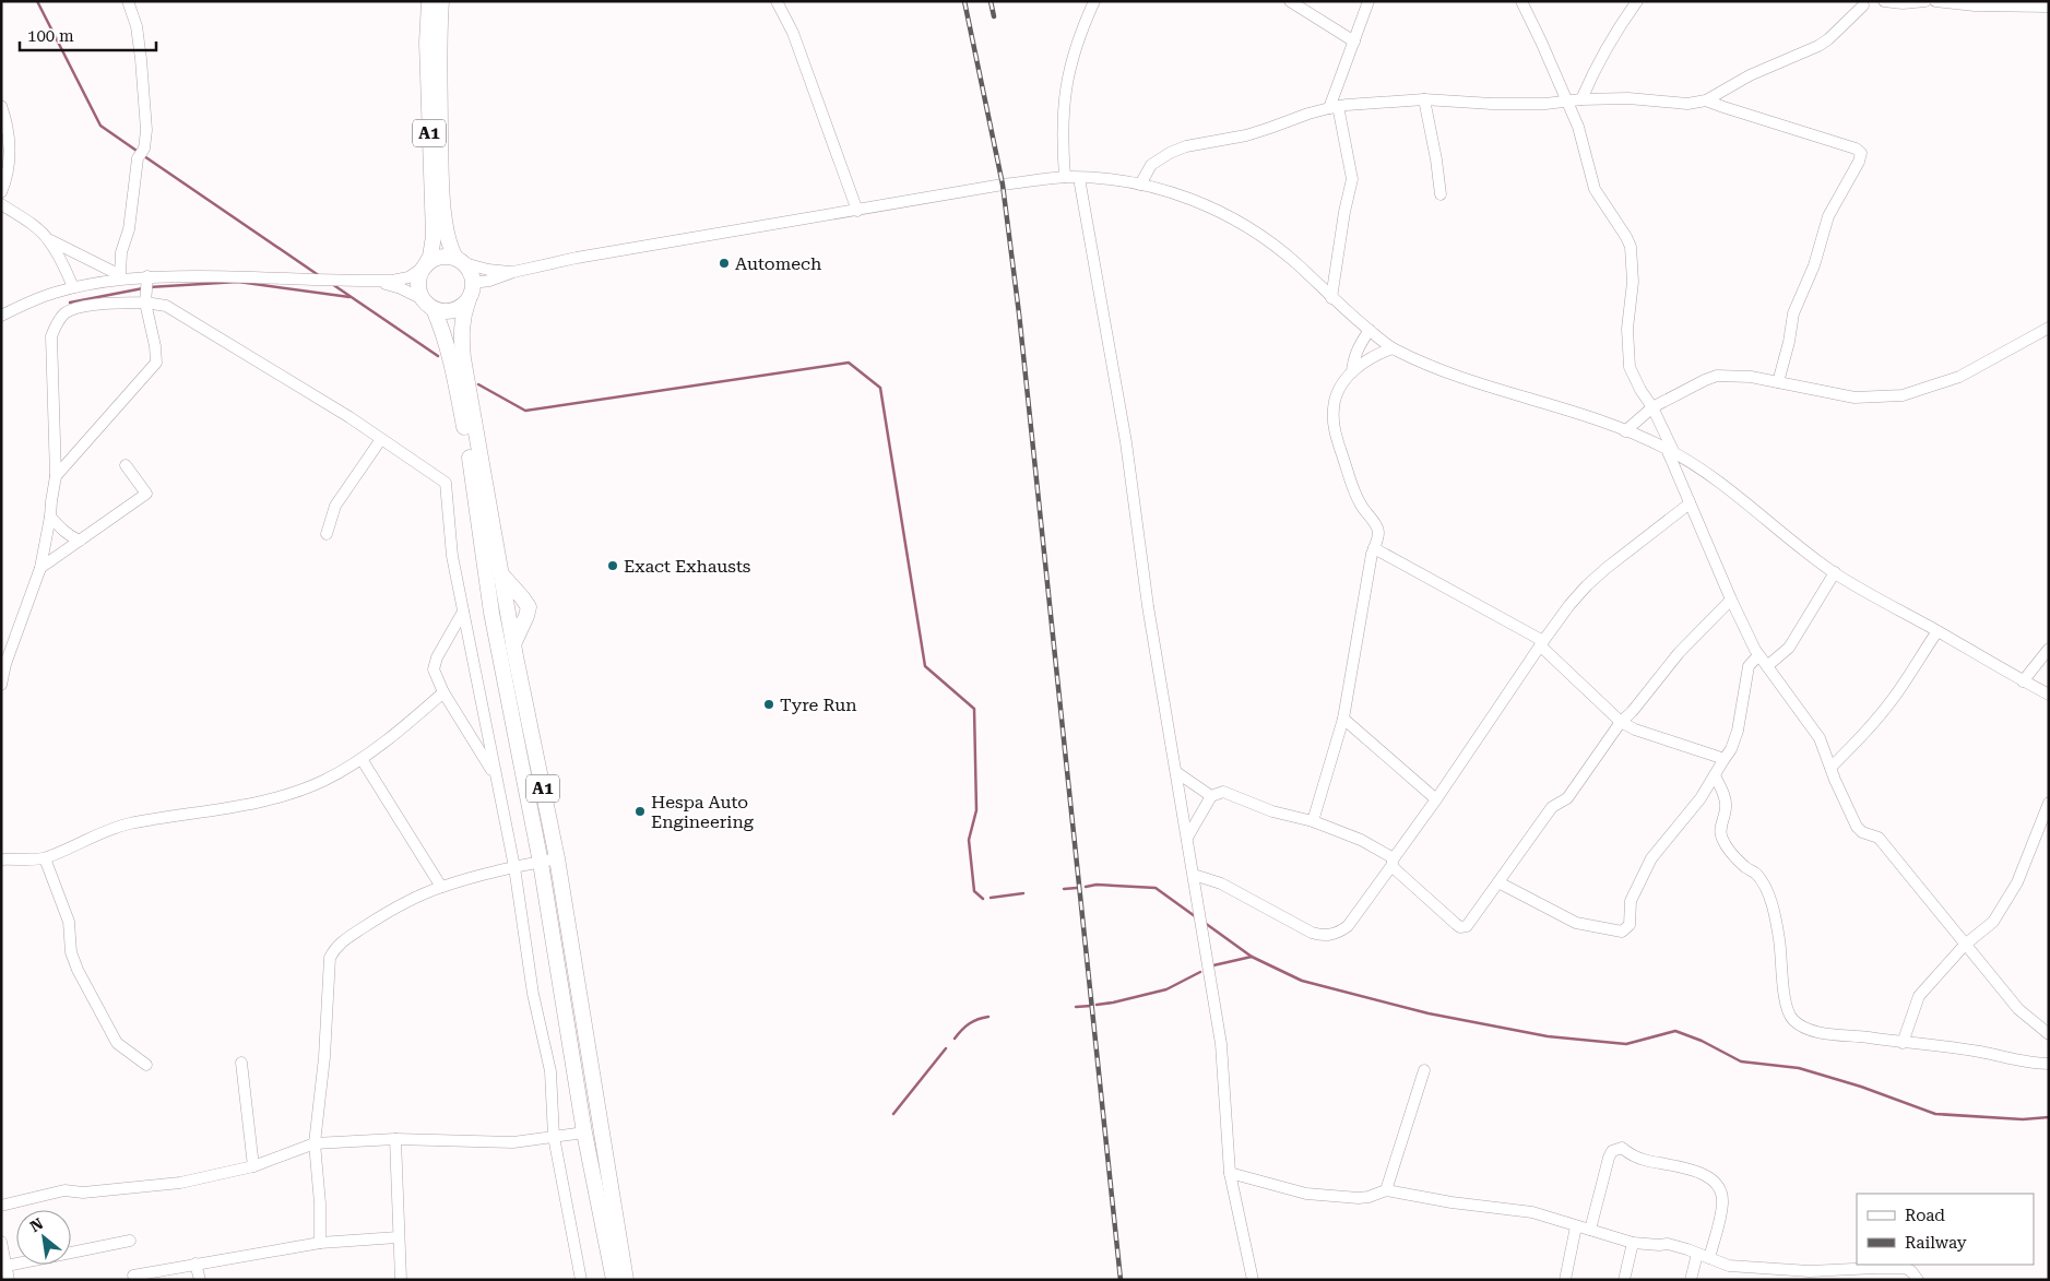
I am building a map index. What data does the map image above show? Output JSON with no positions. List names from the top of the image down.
{
  "streets": {
    "highway": ["A1"]
  },
  "places": [
    "Automech",
    "Exact Exhausts",
    "Tyre Run",
    "Hespa Auto Engineering"
  ],
  "legend": ["Road", "Railway"],
  "scale_bar": "100 m",
  "north": "top left"
}
